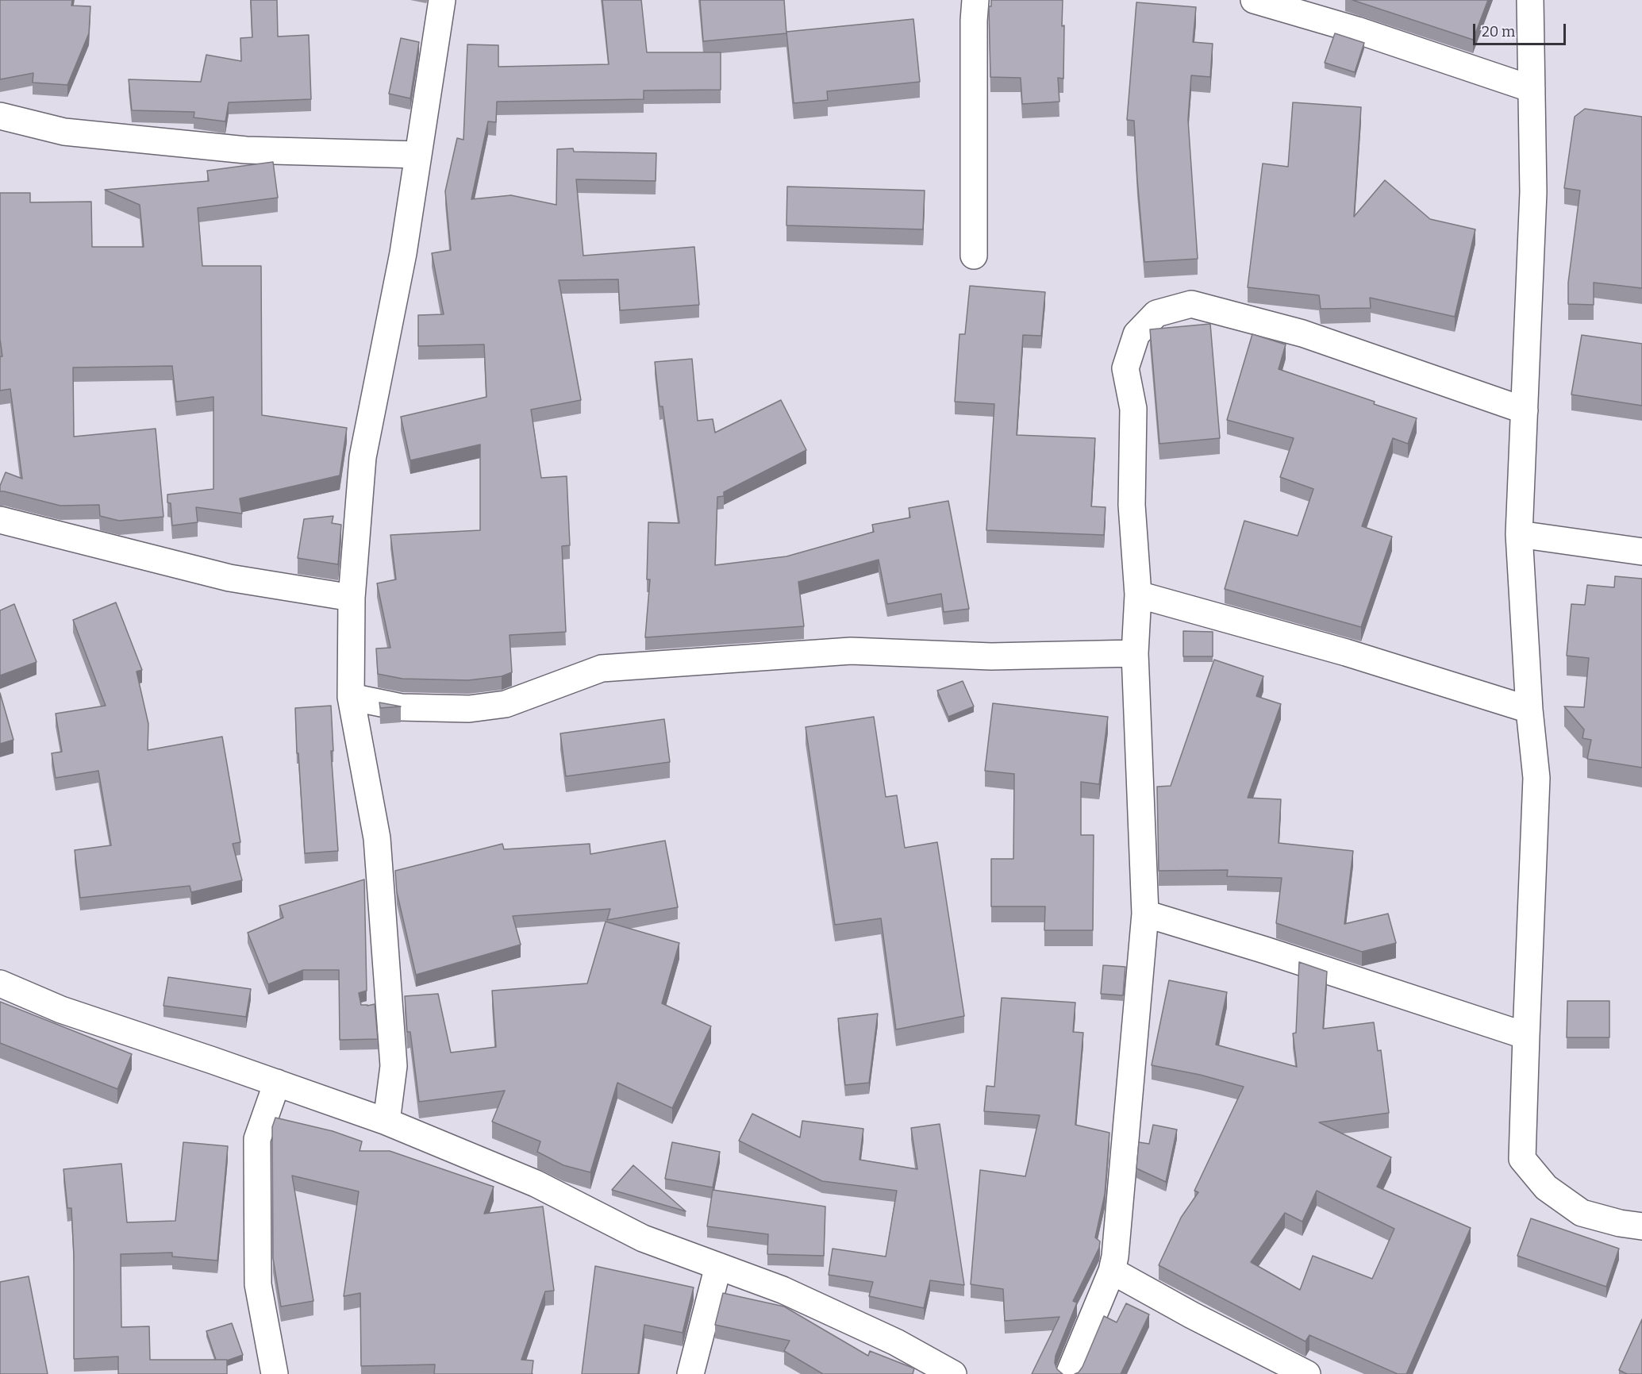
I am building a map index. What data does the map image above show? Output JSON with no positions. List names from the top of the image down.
{
  "scale_bar": "20 m"
}
